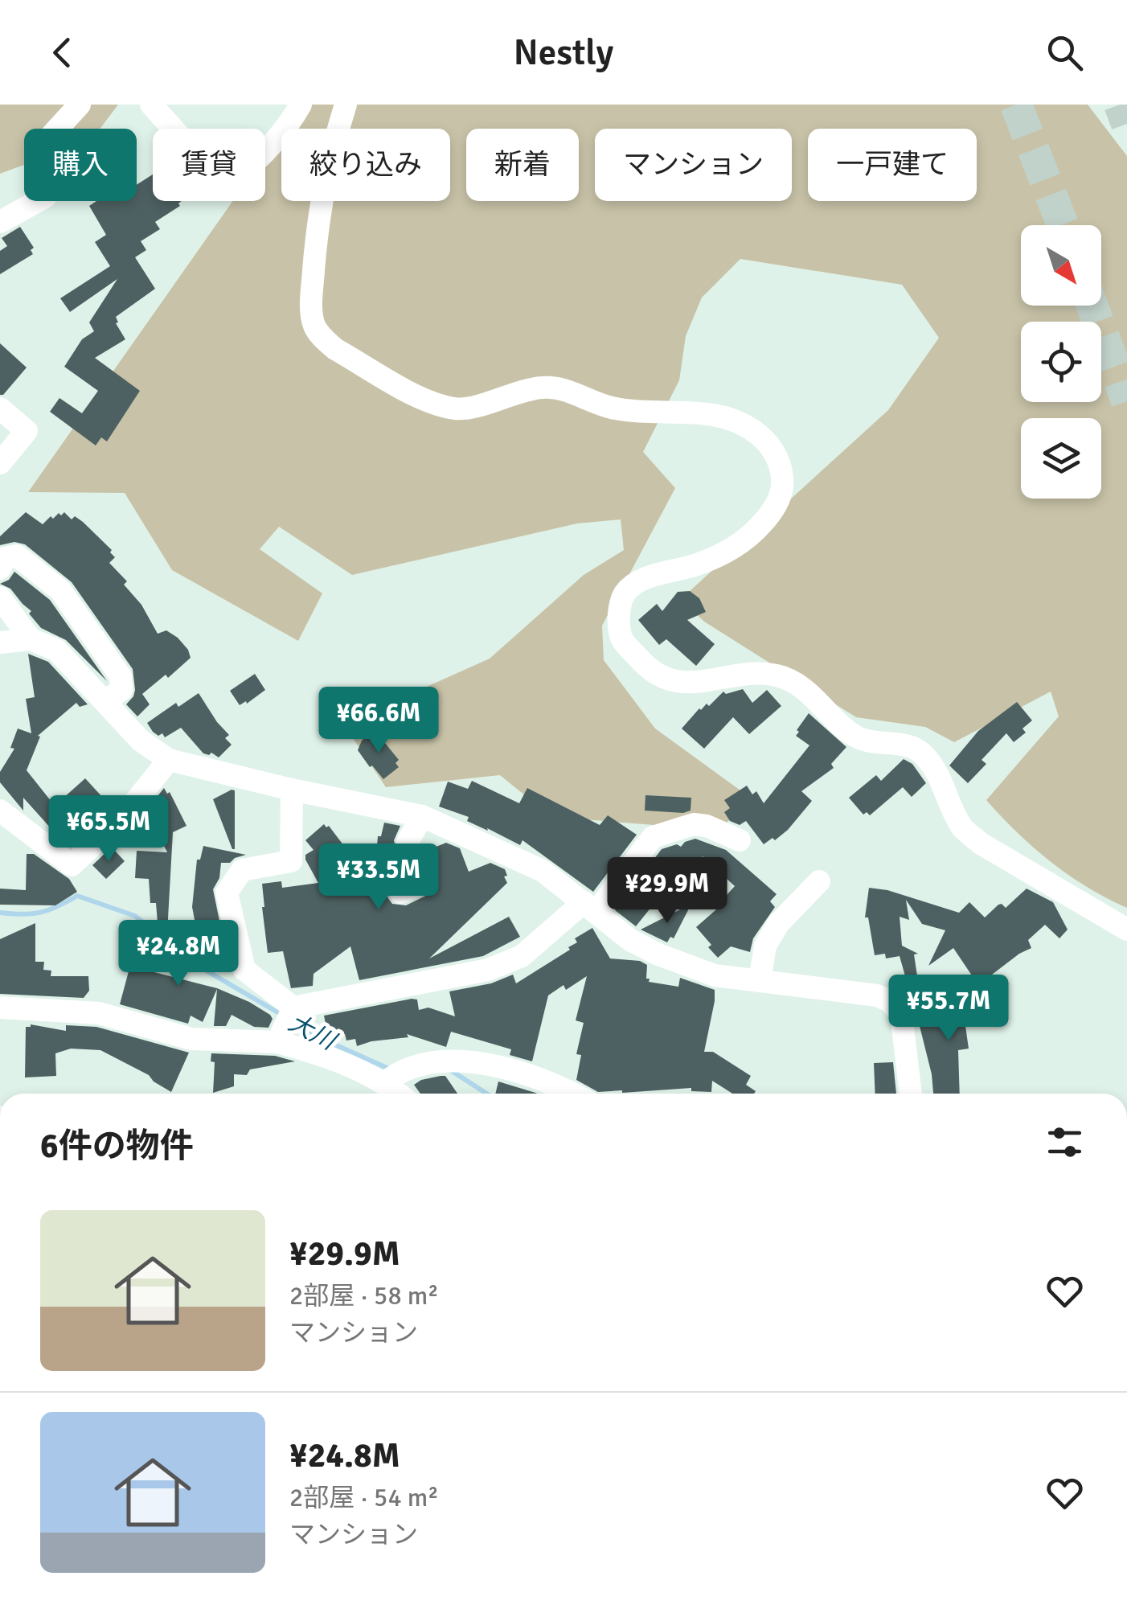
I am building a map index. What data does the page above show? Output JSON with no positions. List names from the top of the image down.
{
  "water": ["大川"],
  "north": "bottom right",
  "page": {
    "header": "Nestly",
    "chip": [
      "購入",
      "賃貸",
      "絞り込み",
      "新着",
      "マンション",
      "一戸建て"
    ],
    "price": [
      "¥66.6M",
      "¥65.5M",
      "¥33.5M",
      "¥29.9M",
      "¥24.8M",
      "¥55.7M"
    ],
    "heading": "6件の物件",
    "list": [
      {
        "name": "¥29.9M",
        "note": "2部屋 · 58 m² · マンション"
      },
      {
        "name": "¥24.8M",
        "note": "2部屋 · 54 m² · マンション"
      }
    ]
  }
}
